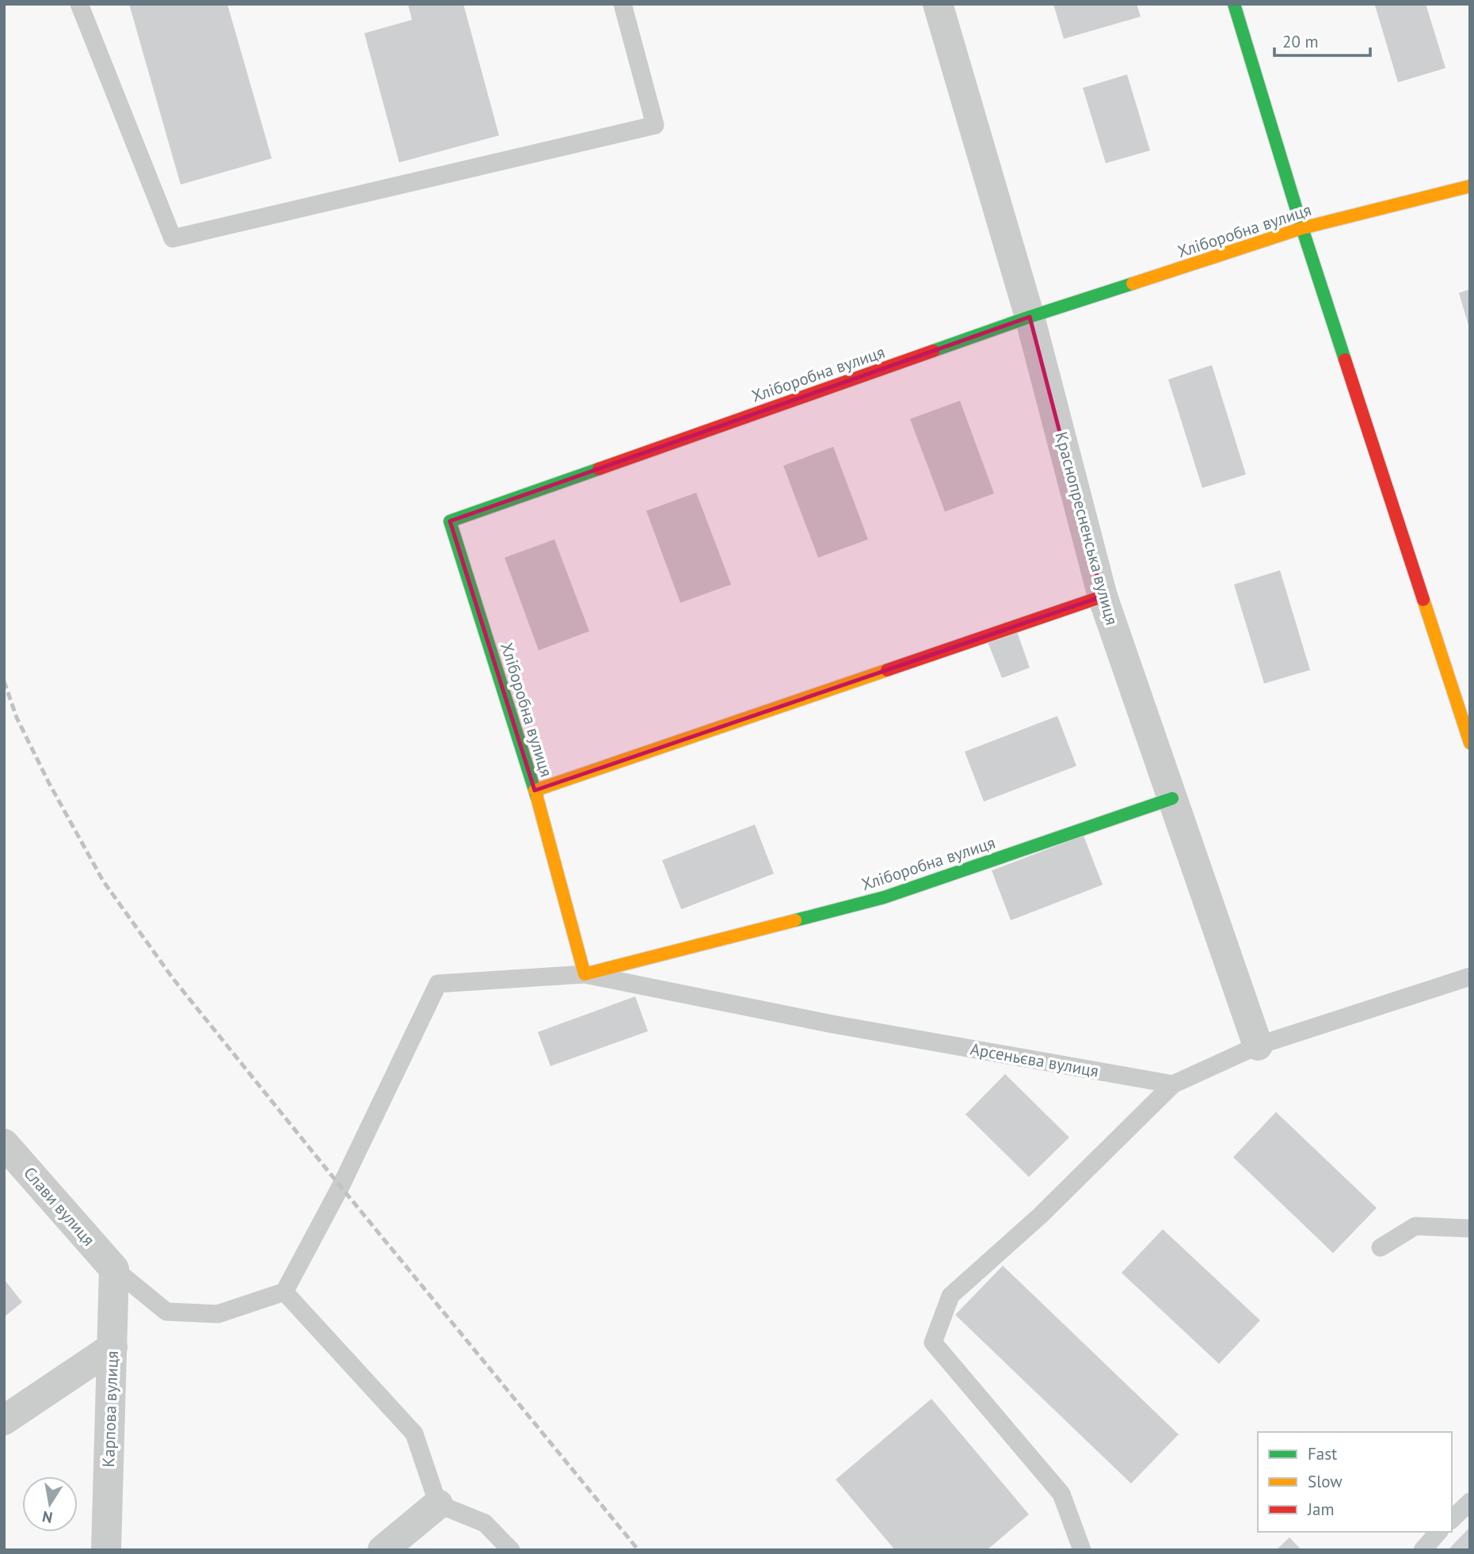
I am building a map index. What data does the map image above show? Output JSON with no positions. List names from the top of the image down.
{
  "streets": {
    "street": [
      "Хліборобна вулиця",
      "Краснопресненська вулиця",
      "Слави вулиця",
      "Карпова вулиця"
    ],
    "lane": ["Арсеньєва вулиця"]
  },
  "crossings": [
    ["Хліборобна вулиця", "Краснопресненська вулиця"],
    ["Хліборобна вулиця", "Арсеньєва вулиця"],
    ["Слави вулиця", "Карпова вулиця"]
  ],
  "legend": ["Fast", "Slow", "Jam"],
  "scale_bar": "20 m",
  "north": "bottom"
}
